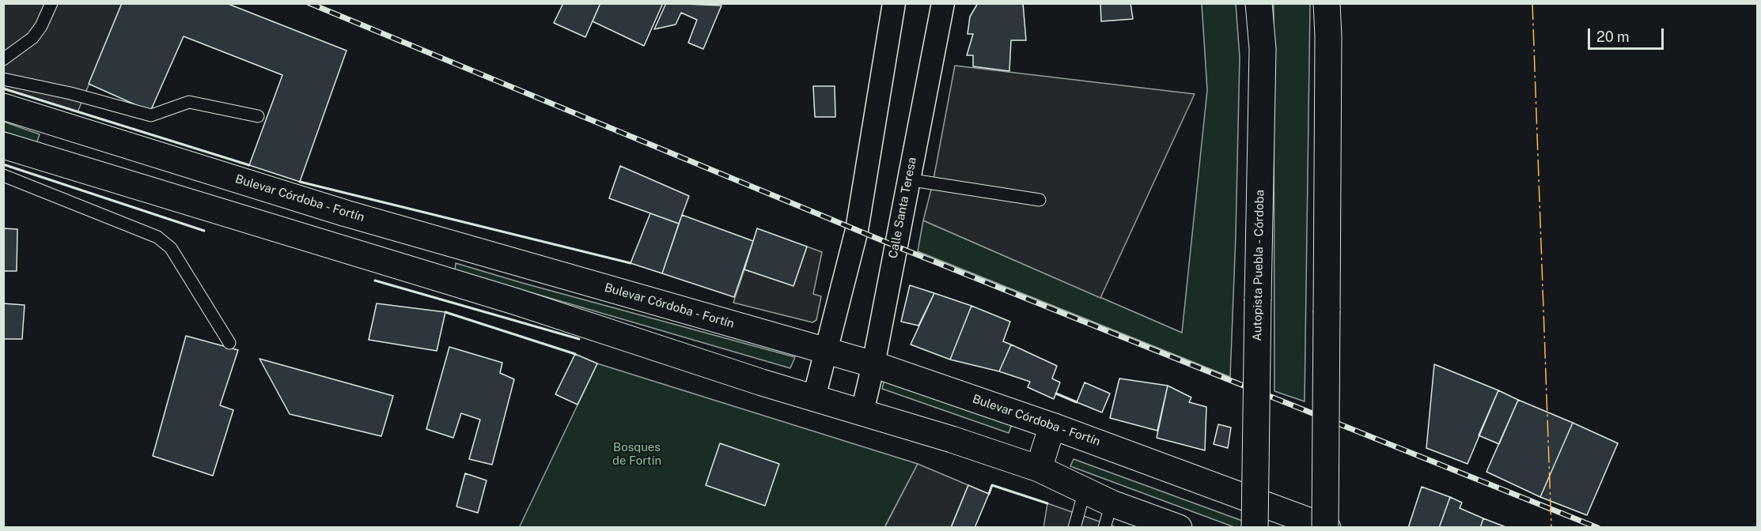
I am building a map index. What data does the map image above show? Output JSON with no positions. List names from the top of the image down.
{
  "streets": {
    "main road": ["Bulevar Córdoba - Fortín", "Autopista Puebla - Córdoba"],
    "street": ["Calle Santa Teresa"]
  },
  "crossings": [
    ["Bulevar Córdoba - Fortín", "Calle Santa Teresa"]
  ],
  "parks": ["Bosques de Fortín"],
  "scale_bar": "20 m"
}
